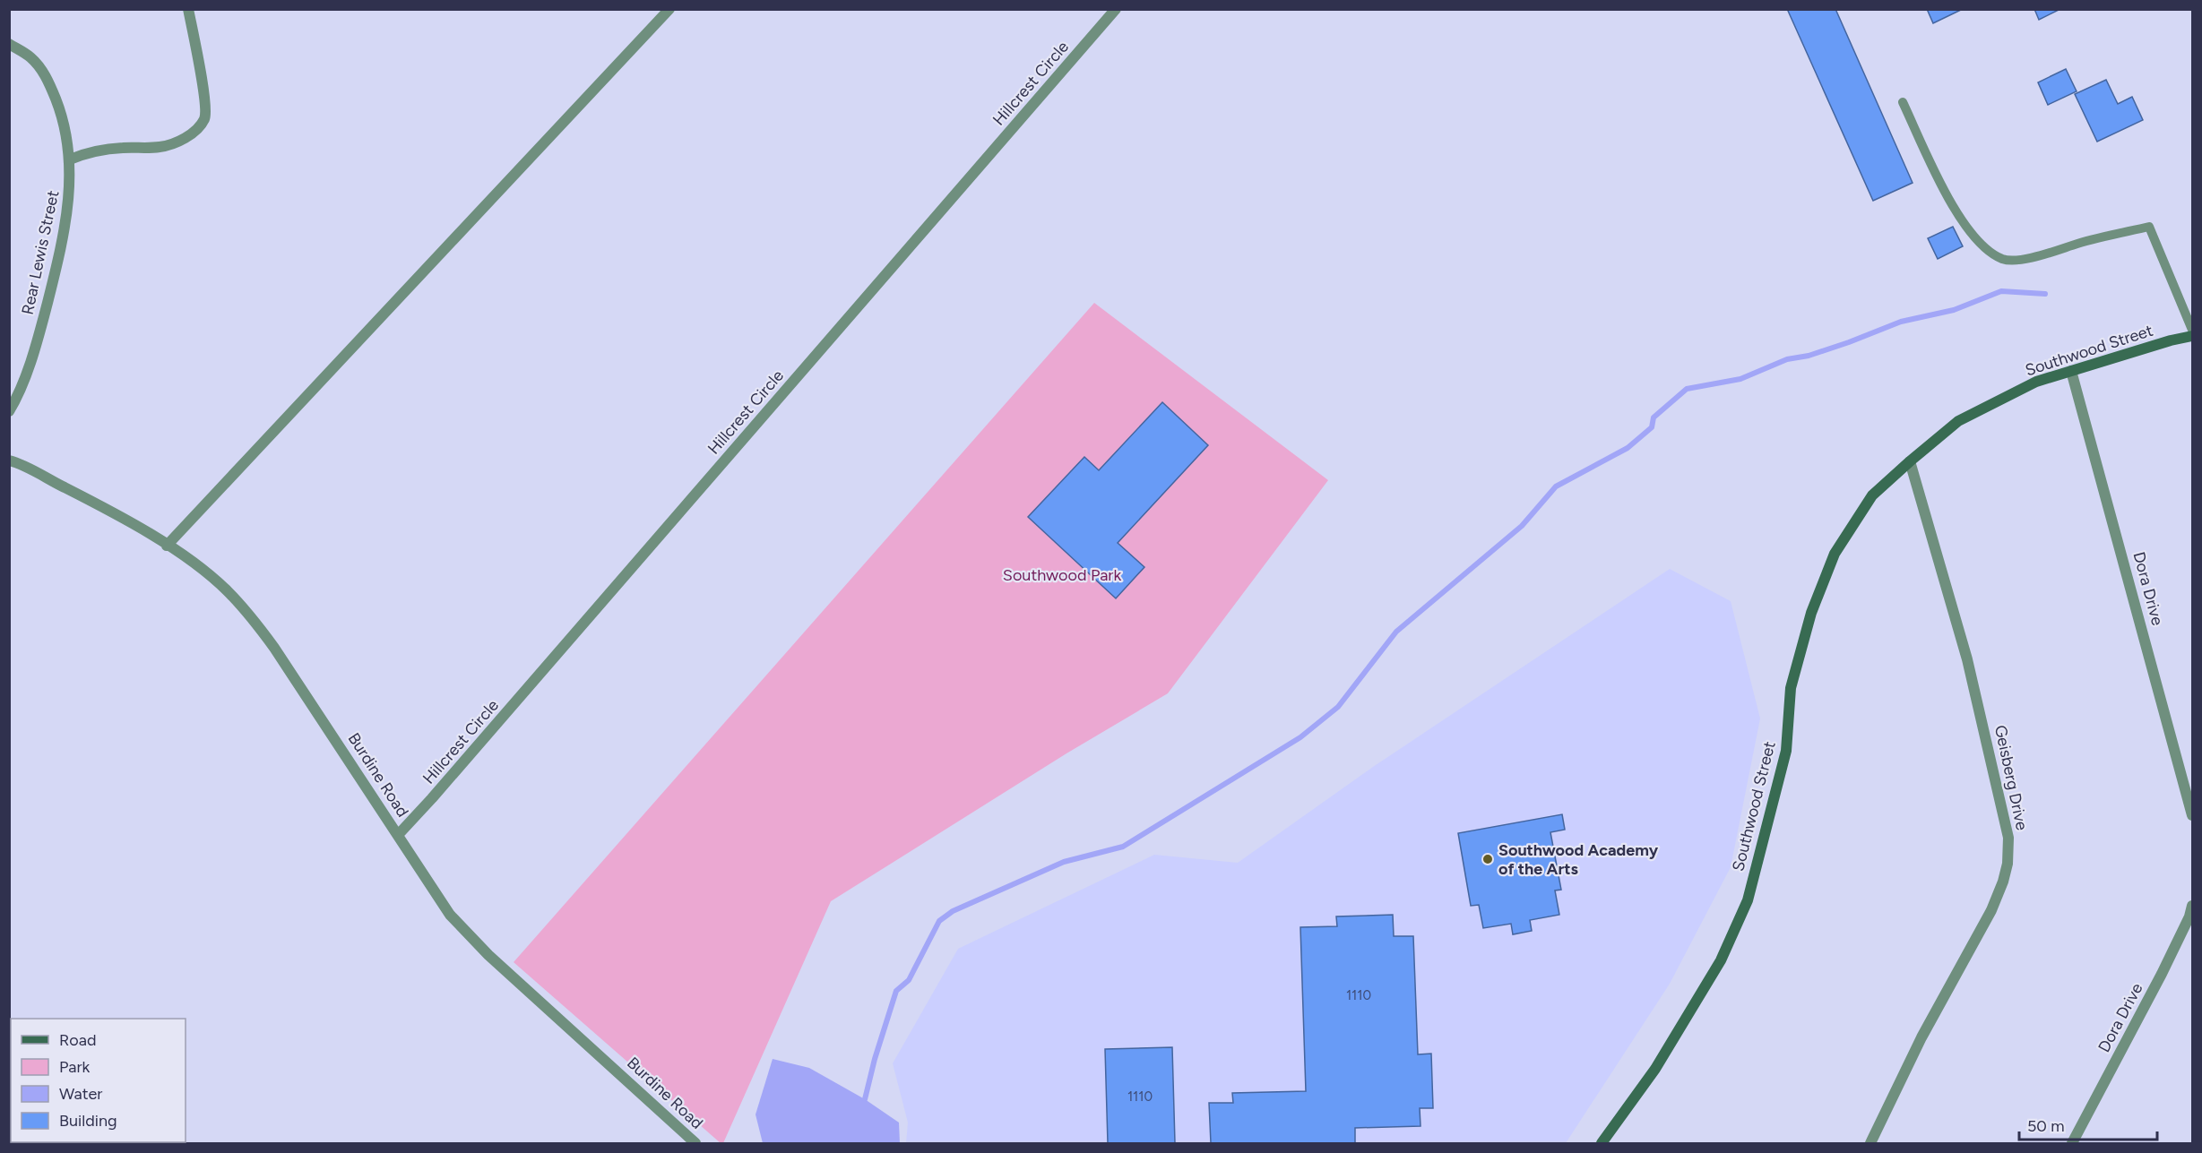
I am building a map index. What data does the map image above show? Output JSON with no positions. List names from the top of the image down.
{
  "streets": {
    "street": [
      "Hillcrest Circle",
      "Rear Lewis Street",
      "Southwood Street",
      "Dora Drive",
      "Burdine Road",
      "Geisberg Drive"
    ]
  },
  "crossings": [
    ["Hillcrest Circle", "Burdine Road"],
    ["Southwood Street", "Dora Drive"],
    ["Southwood Street", "Geisberg Drive"]
  ],
  "parks": ["Southwood Park"],
  "places": ["Southwood Academy of the Arts"],
  "house_numbers": ["1110", "1110"],
  "legend": [
    "Road",
    "Park",
    "Water",
    "Building"
  ],
  "scale_bar": "50 m"
}
